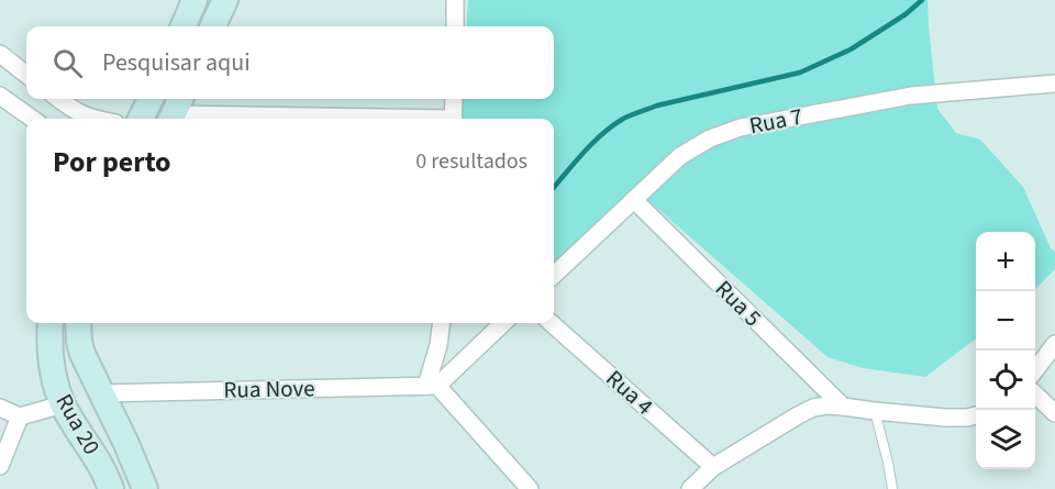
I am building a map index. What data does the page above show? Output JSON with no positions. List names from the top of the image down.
{
  "streets": {
    "street": [
      "Rua 7",
      "Rua 5",
      "Rua Nove",
      "Rua 4",
      "Rua 20"
    ]
  },
  "crossings": [
    ["Rua 7", "Rua 5"],
    ["Rua Nove", "Rua 20"]
  ],
  "page": {
    "search": "Pesquisar aqui",
    "heading": ["Por perto", "0 resultados"],
    "map_buttons": ["+", "−"]
  }
}
